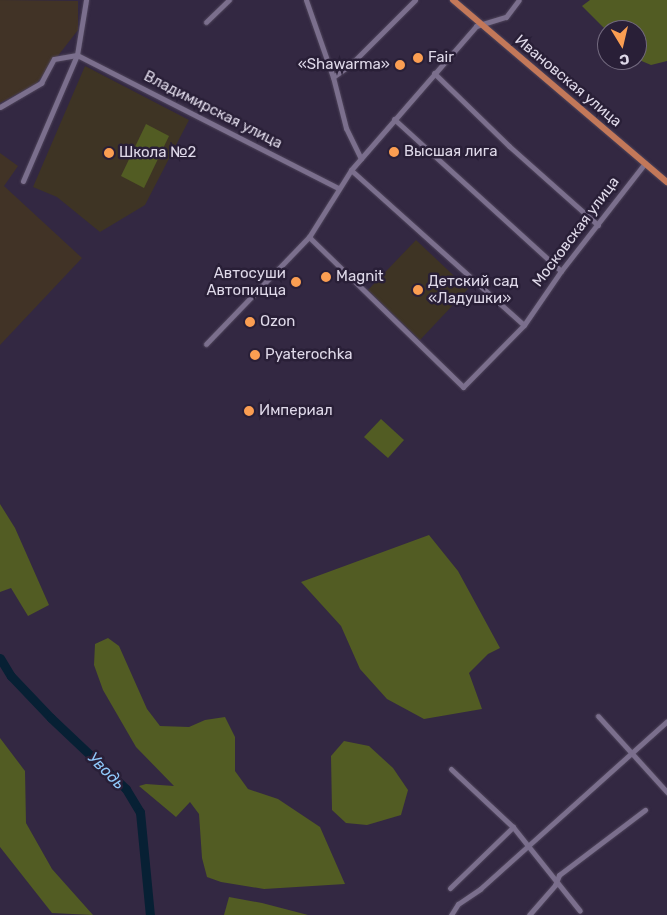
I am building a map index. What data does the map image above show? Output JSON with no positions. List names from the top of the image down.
{
  "streets": {
    "main road": ["Ивановская улица"],
    "street": ["Владимирская улица", "Московская улица"]
  },
  "crossings": [
    ["Ивановская улица", "Московская улица"]
  ],
  "water": ["Уводь"],
  "places": [
    "Fair",
    "«Shawarma»",
    "Высшая лига",
    "Школа №2",
    "Magnit",
    "Автосуши Автопицца",
    "Детский сад «Ладушки»",
    "Ozon",
    "Pyaterochka",
    "Империал"
  ],
  "north": "bottom"
}
